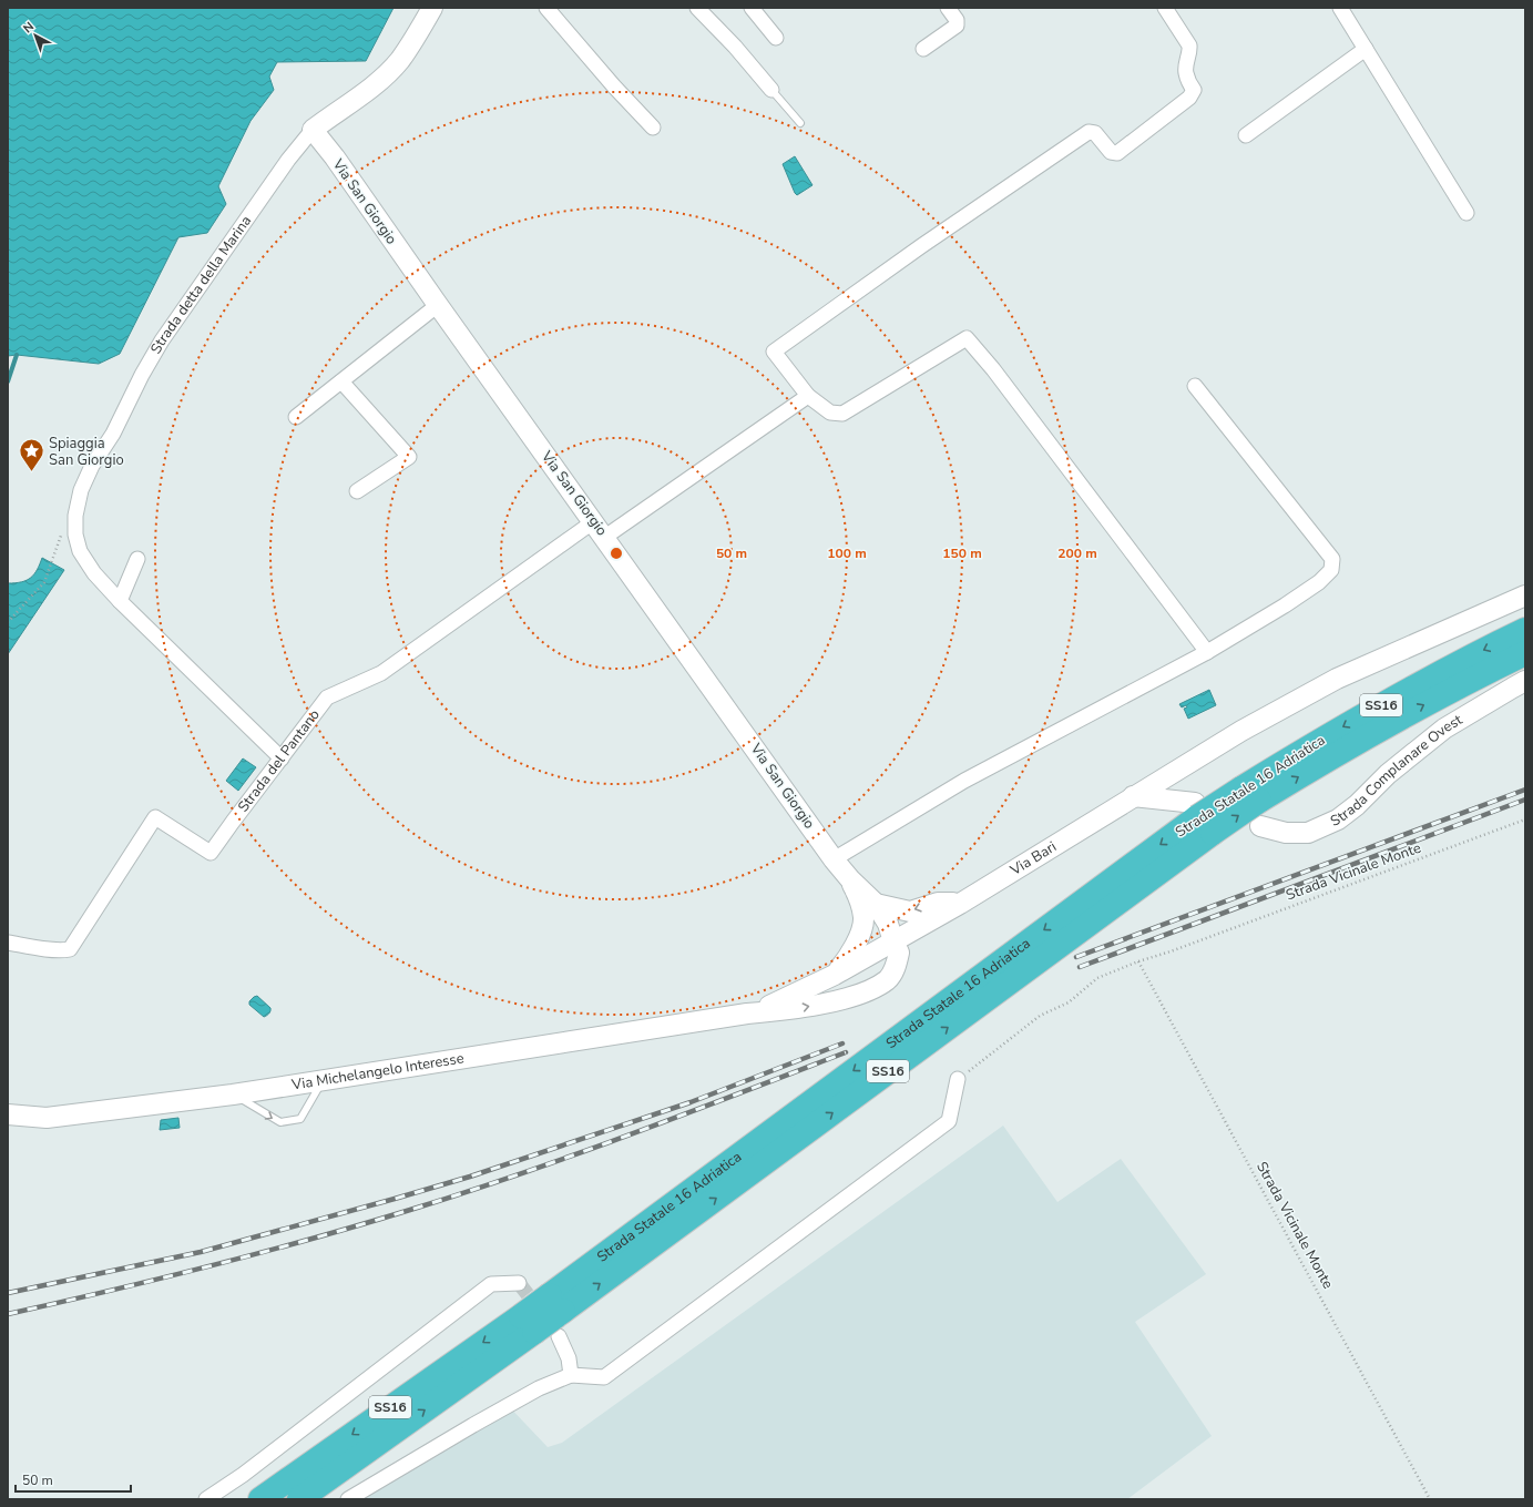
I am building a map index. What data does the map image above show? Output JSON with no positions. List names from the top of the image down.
{
  "streets": {
    "highway": ["SS16", "Strada Statale 16 Adriatica"],
    "street": [
      "Via San Giorgio",
      "Strada detta della Marina",
      "Strada del Pantano",
      "Strada Complanare Ovest",
      "Via Bari",
      "Via Michelangelo Interesse"
    ],
    "path": ["Strada Vicinale Monte"]
  },
  "crossings": [
    ["Via San Giorgio", "Strada detta della Marina"],
    ["Via San Giorgio", "Strada del Pantano"],
    ["Via San Giorgio", "Via Bari"],
    ["Via San Giorgio", "Via Michelangelo Interesse"],
    ["Strada detta della Marina", "Strada del Pantano"],
    ["Via Bari", "Via Michelangelo Interesse"]
  ],
  "places": {
    "place": ["Spiaggia San Giorgio"]
  },
  "scale_bar": "50 m",
  "north": "top left",
  "rings": [
    "50 m",
    "100 m",
    "150 m",
    "200 m"
  ]
}
